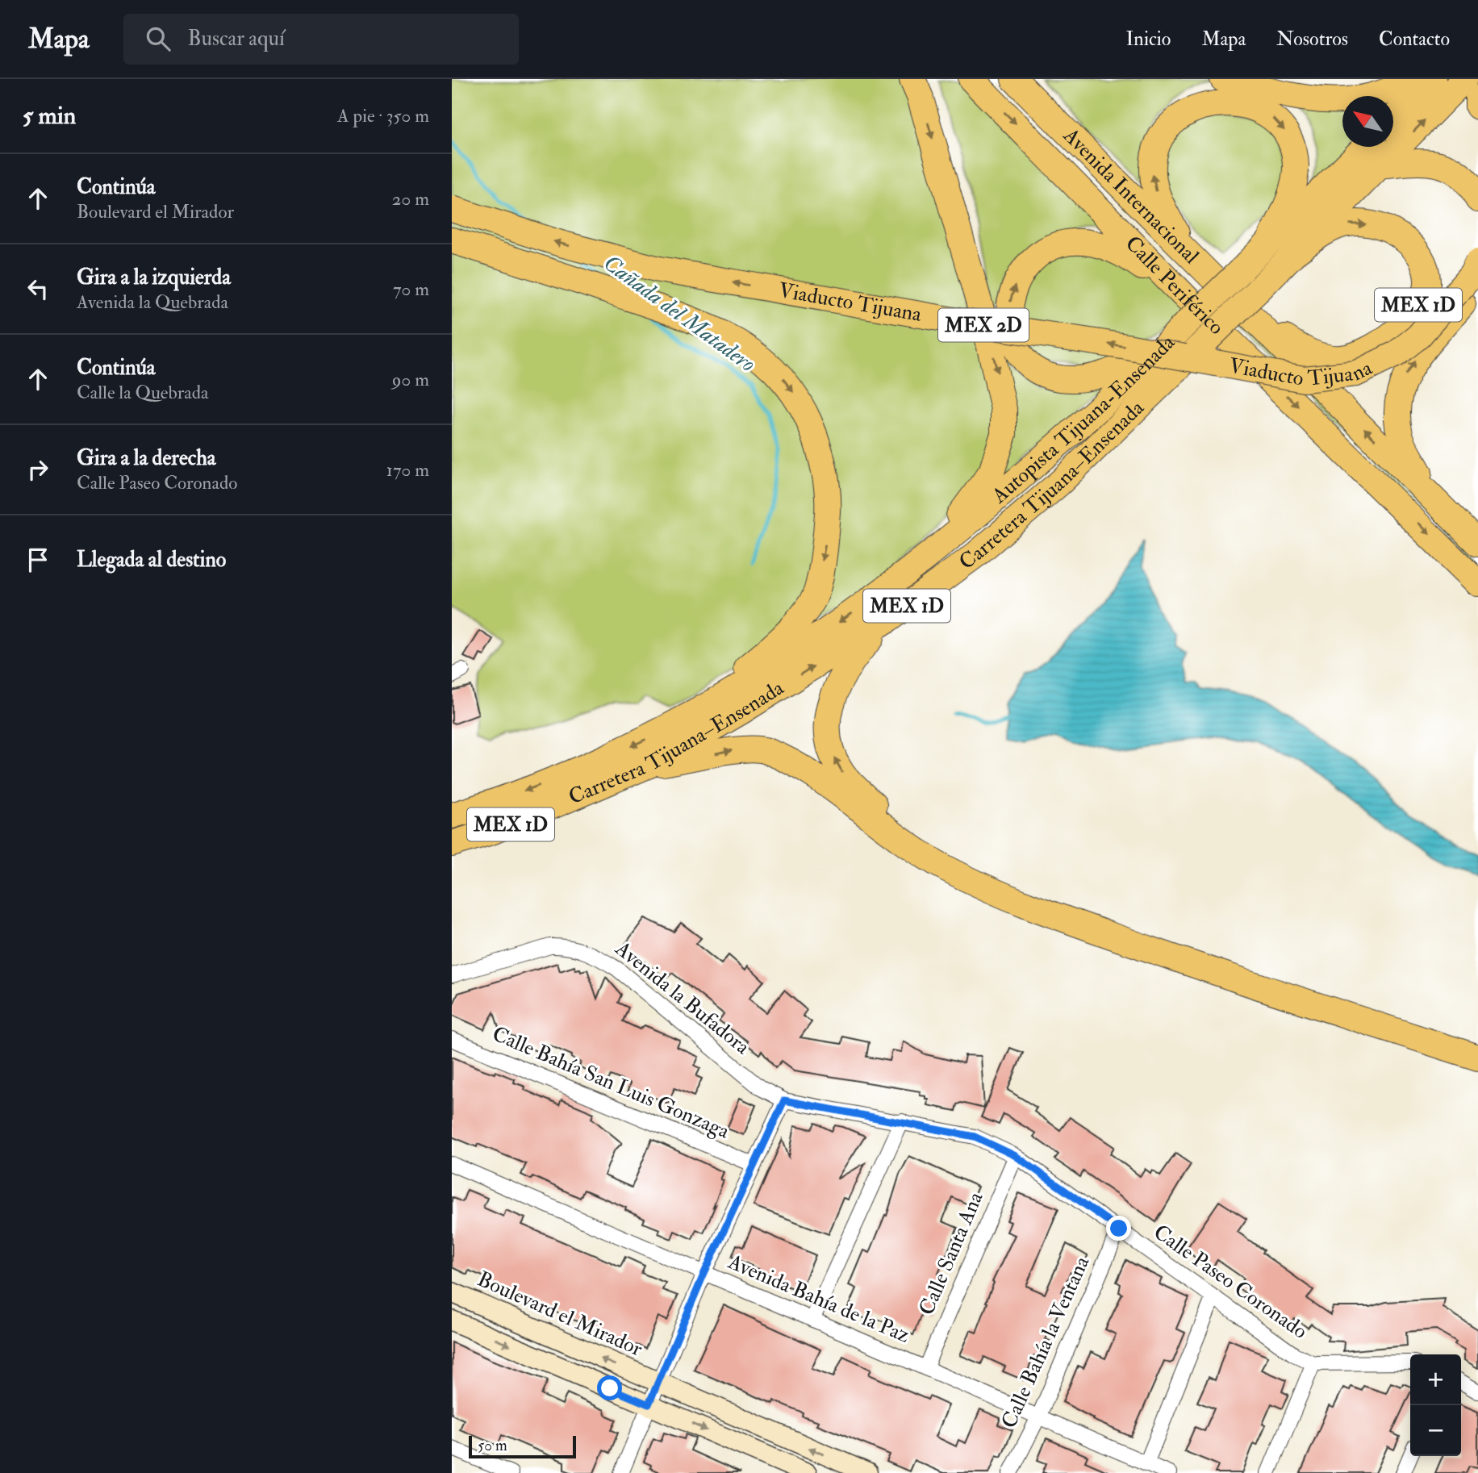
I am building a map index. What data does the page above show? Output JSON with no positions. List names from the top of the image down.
{
  "streets": {
    "highway": [
      "Avenida Internacional",
      "Calle Periférico",
      "Viaducto Tijuana",
      "MEX 1D",
      "MEX 2D",
      "Autopista Tijuana-Ensenada",
      "Carretera Tijuana–Ensenada"
    ],
    "main road": ["Boulevard el Mirador"],
    "street": [
      "Avenida la Bufadora",
      "Calle Bahía San Luis Gonzaga",
      "Calle Santa Ana",
      "Calle Paseo Coronado",
      "Avenida Bahía de la Paz",
      "Calle Bahía la Ventana"
    ]
  },
  "crossings": [
    ["Avenida Internacional", "Calle Periférico"],
    ["Avenida Internacional", "MEX 1D"],
    ["Calle Periférico", "MEX 1D"],
    ["MEX 1D", "Autopista Tijuana-Ensenada"],
    ["MEX 1D", "Carretera Tijuana–Ensenada"],
    ["Autopista Tijuana-Ensenada", "Carretera Tijuana–Ensenada"],
    ["Avenida la Bufadora", "Calle Paseo Coronado"],
    ["Calle Santa Ana", "Calle Paseo Coronado"],
    ["Calle Santa Ana", "Avenida Bahía de la Paz"],
    ["Calle Paseo Coronado", "Calle Bahía la Ventana"],
    ["Avenida Bahía de la Paz", "Calle Bahía la Ventana"]
  ],
  "one_way": ["Viaducto Tijuana"],
  "water": ["Cañada del Matadero"],
  "scale_bar": "50 m",
  "north": "top left",
  "page": {
    "header": "Mapa",
    "search": "Buscar aquí",
    "nav": [
      "Inicio",
      "Mapa",
      "Nosotros",
      "Contacto"
    ],
    "heading": ["5 min", "A pie · 350 m"],
    "list": [
      ["Continúa", "Boulevard el Mirador", "20 m"],
      ["Gira a la izquierda", "Avenida la Quebrada", "70 m"],
      ["Continúa", "Calle la Quebrada", "90 m"],
      ["Gira a la derecha", "Calle Paseo Coronado", "170 m"],
      "Llegada al destino"
    ],
    "map_buttons": ["+", "−"],
    "scale": "50 m"
  }
}
